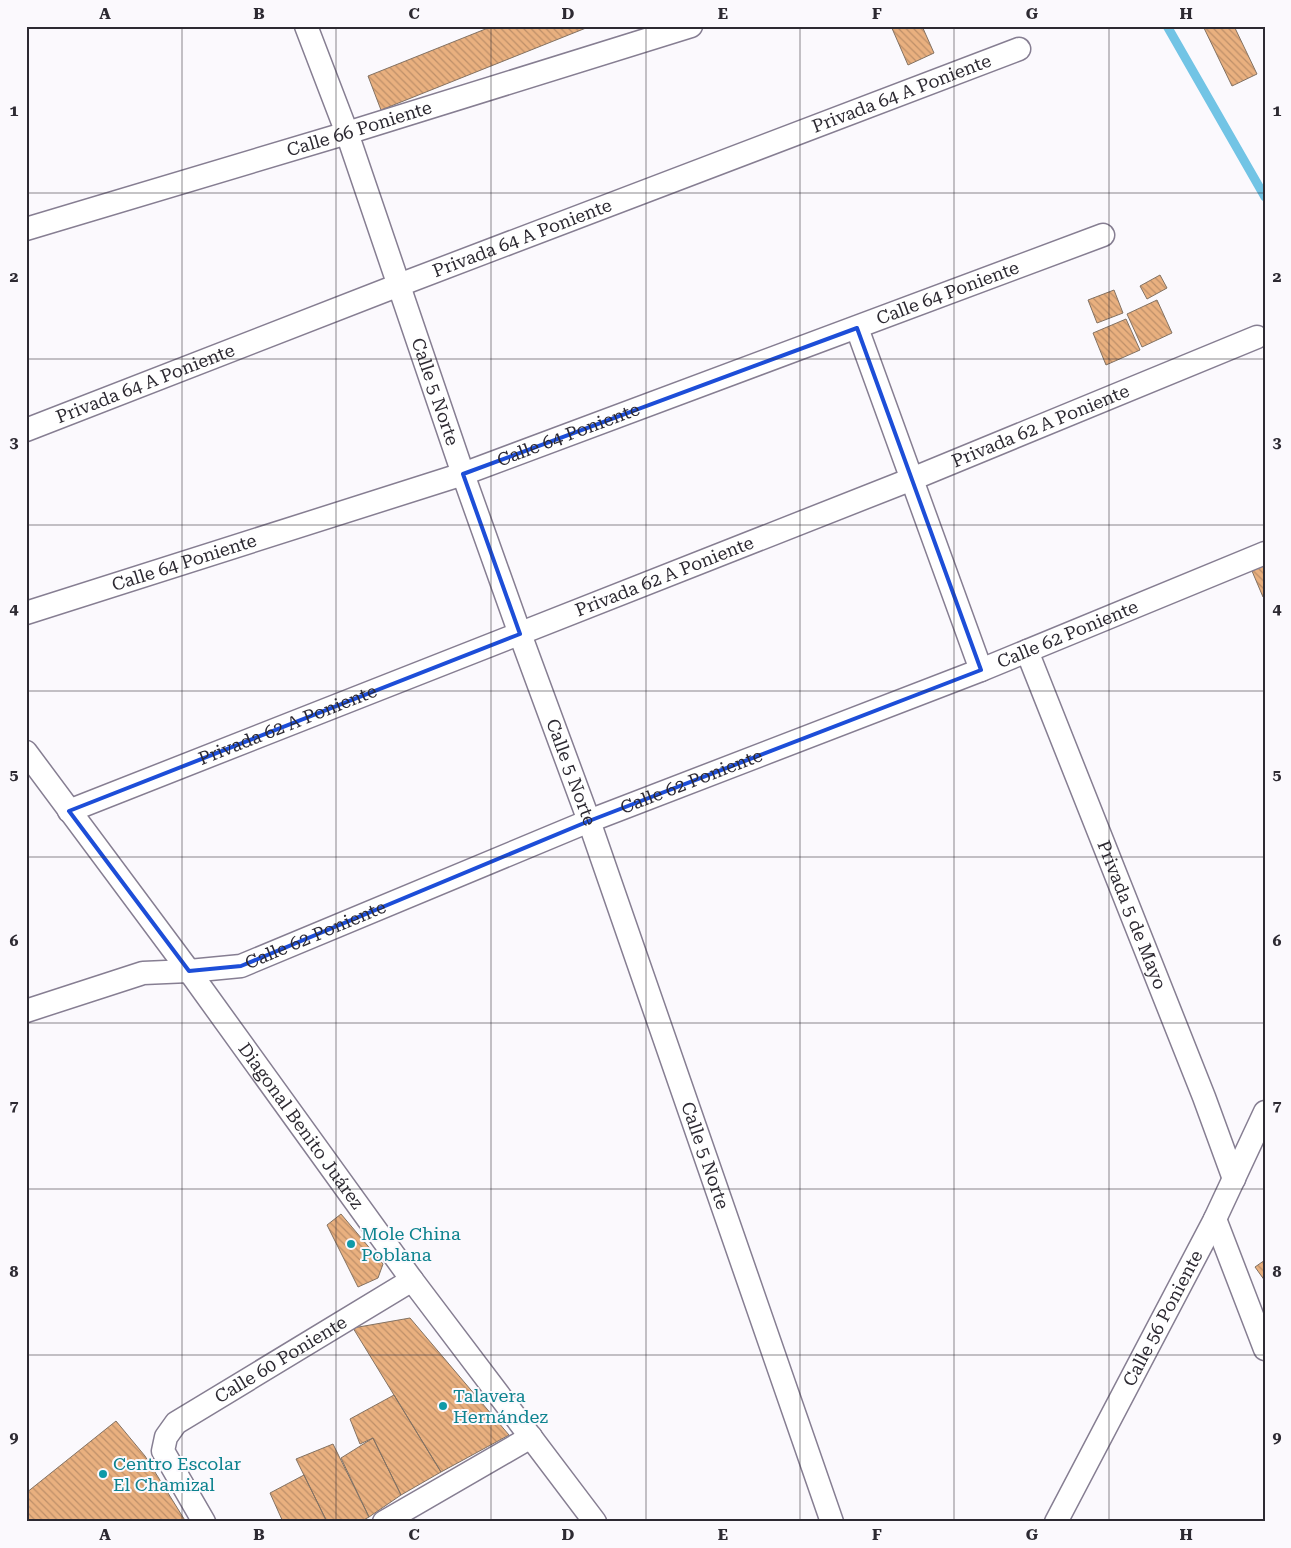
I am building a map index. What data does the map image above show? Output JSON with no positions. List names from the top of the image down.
{
  "streets": {
    "street": [
      "Privada 64 A Poniente",
      "Calle 66 Poniente",
      "Calle 64 Poniente",
      "Calle 5 Norte",
      "Privada 62 A Poniente",
      "Calle 62 Poniente",
      "Privada 5 de Mayo",
      "Diagonal Benito Juárez",
      "Calle 56 Poniente",
      "Calle 60 Poniente"
    ]
  },
  "crossings": [
    ["Privada 64 A Poniente", "Calle 5 Norte"],
    ["Calle 66 Poniente", "Calle 5 Norte"],
    ["Calle 64 Poniente", "Calle 5 Norte"],
    ["Calle 5 Norte", "Privada 62 A Poniente"],
    ["Calle 5 Norte", "Calle 62 Poniente"],
    ["Privada 62 A Poniente", "Diagonal Benito Juárez"],
    ["Calle 62 Poniente", "Privada 5 de Mayo"],
    ["Calle 62 Poniente", "Diagonal Benito Juárez"],
    ["Privada 5 de Mayo", "Calle 56 Poniente"],
    ["Diagonal Benito Juárez", "Calle 60 Poniente"]
  ],
  "places": ["Mole China Poblana", "Talavera Hernández", "Centro Escolar El Chamizal"],
  "grid": {
    "columns": [
      "A",
      "B",
      "C",
      "D",
      "E",
      "F",
      "G",
      "H"
    ],
    "rows": [
      "1",
      "2",
      "3",
      "4",
      "5",
      "6",
      "7",
      "8",
      "9"
    ]
  }
}
